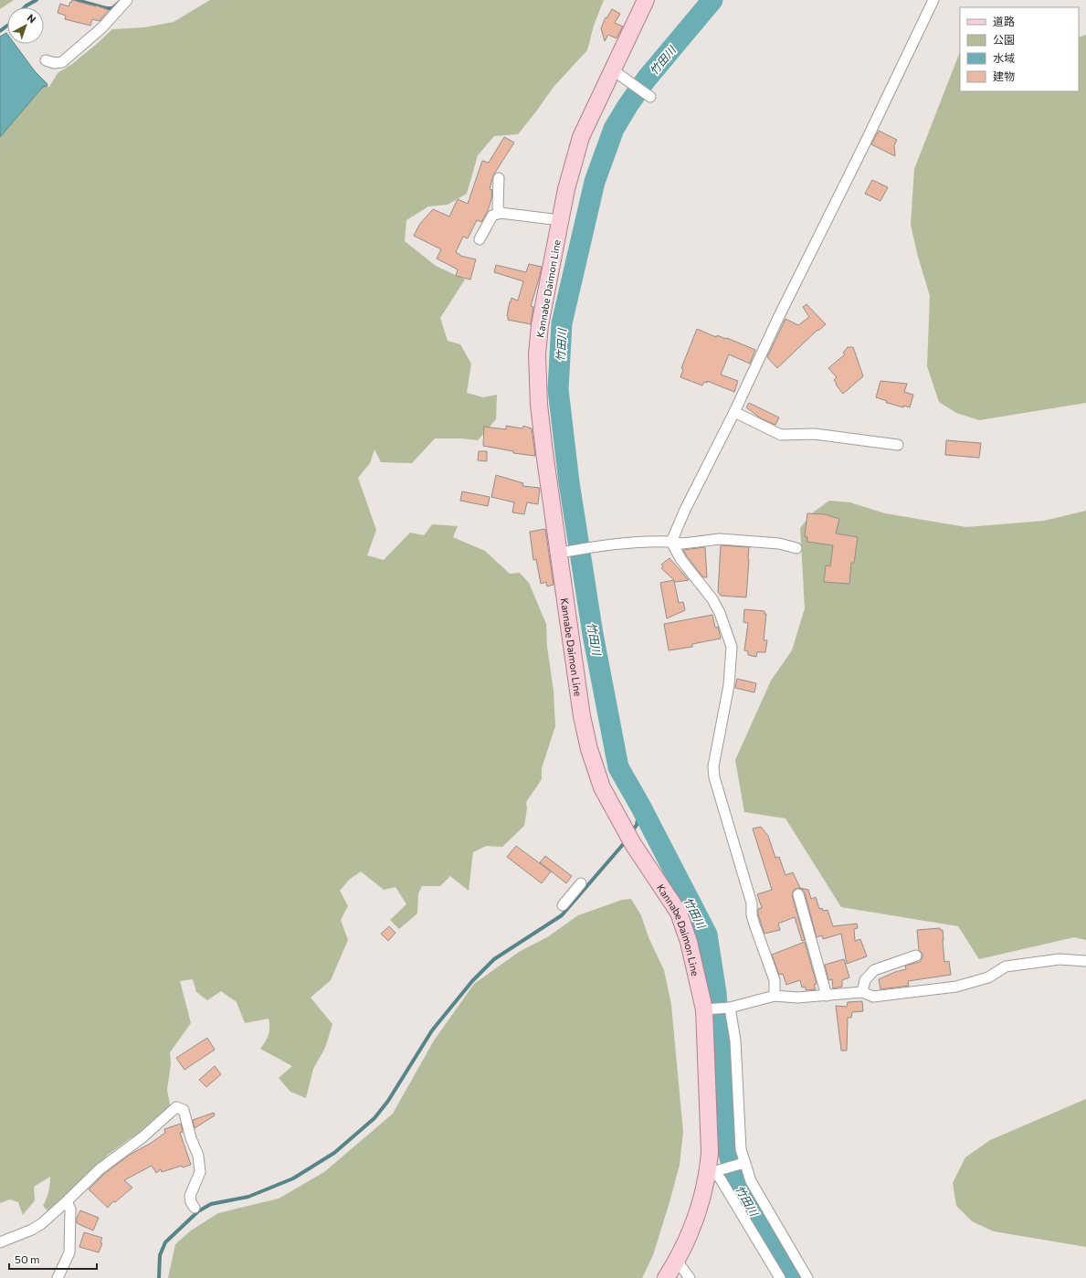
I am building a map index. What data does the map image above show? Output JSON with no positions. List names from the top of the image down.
{
  "streets": {
    "main road": ["Kannabe Daimon Line"]
  },
  "water": ["竹田川"],
  "legend": [
    "道路",
    "公園",
    "水域",
    "建物"
  ],
  "scale_bar": "50 m",
  "north": "top right"
}
